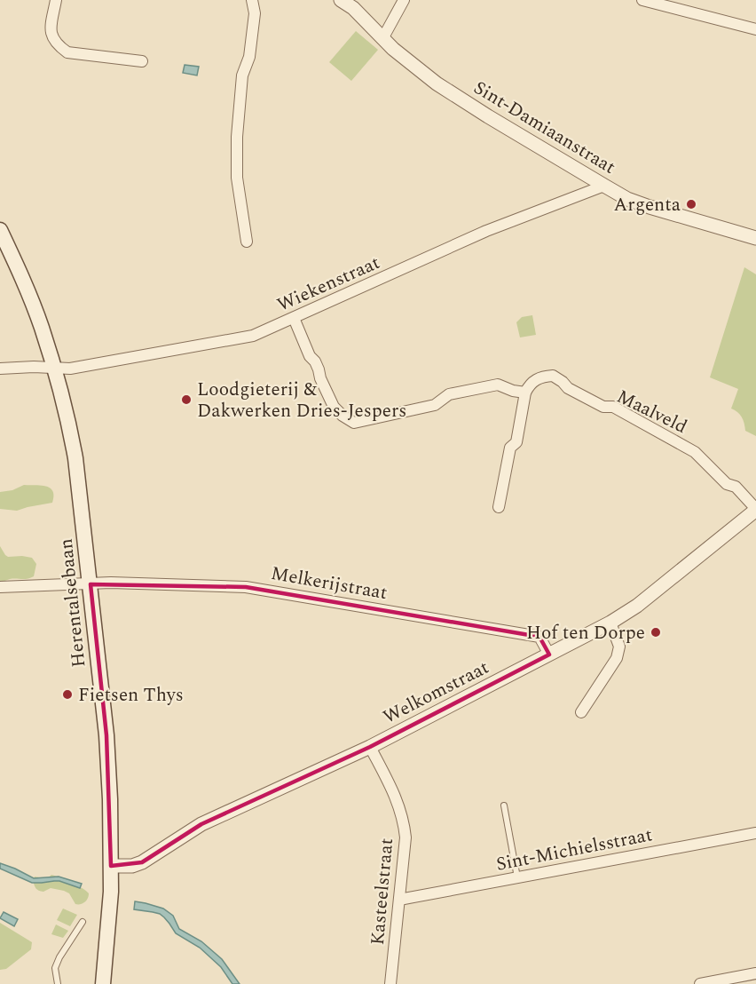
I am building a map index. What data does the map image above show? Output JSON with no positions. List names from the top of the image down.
{
  "streets": {
    "main road": ["Herentalsebaan"],
    "street": [
      "Sint-Damiaanstraat",
      "Wiekenstraat",
      "Maalveld",
      "Melkerijstraat",
      "Welkomstraat",
      "Sint-Michielsstraat",
      "Kasteelstraat"
    ]
  },
  "crossings": [
    ["Sint-Damiaanstraat", "Wiekenstraat"],
    ["Wiekenstraat", "Herentalsebaan"],
    ["Maalveld", "Welkomstraat"],
    ["Melkerijstraat", "Herentalsebaan"],
    ["Melkerijstraat", "Welkomstraat"],
    ["Herentalsebaan", "Welkomstraat"],
    ["Welkomstraat", "Kasteelstraat"],
    ["Sint-Michielsstraat", "Kasteelstraat"]
  ],
  "places": [
    "Argenta",
    "Loodgieterij & Dakwerken Dries-Jespers",
    "Hof ten Dorpe",
    "Fietsen Thys"
  ]
}
